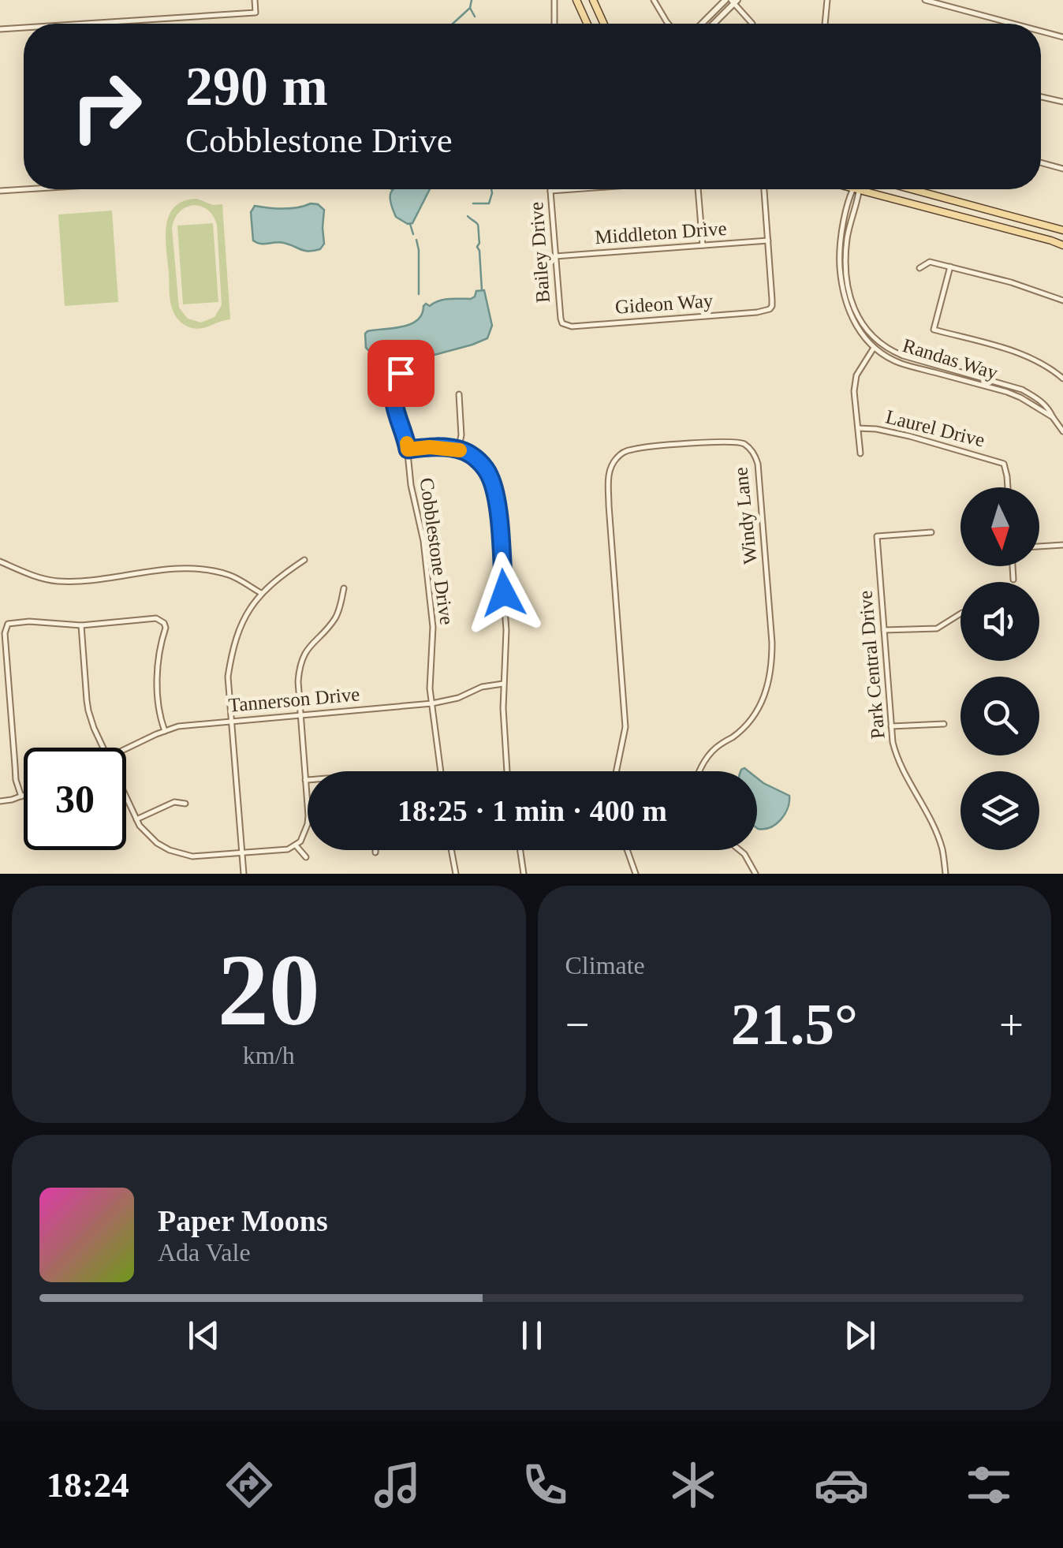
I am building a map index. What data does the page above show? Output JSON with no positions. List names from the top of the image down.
{
  "streets": {
    "street": [
      "Middleton Drive",
      "Bailey Drive",
      "Gideon Way",
      "Randas Way",
      "Laurel Drive",
      "Windy Lane",
      "Cobblestone Drive",
      "Park Central Drive",
      "Tannerson Drive"
    ]
  },
  "crossings": [
    ["Middleton Drive", "Bailey Drive"],
    ["Middleton Drive", "Gideon Way"],
    ["Bailey Drive", "Gideon Way"],
    ["Cobblestone Drive", "Tannerson Drive"]
  ],
  "north": "bottom",
  "page": {
    "turn": ["290 m", "Cobblestone Drive"],
    "limit": "30",
    "trip": "18:25 · 1 min · 400 m",
    "tile": [
      ["20", "km/h"],
      "Climate"
    ],
    "heat": ["−", "21.5°", "+"],
    "song": ["Paper Moons", "Ada Vale"],
    "tabs": "18:24"
  }
}
